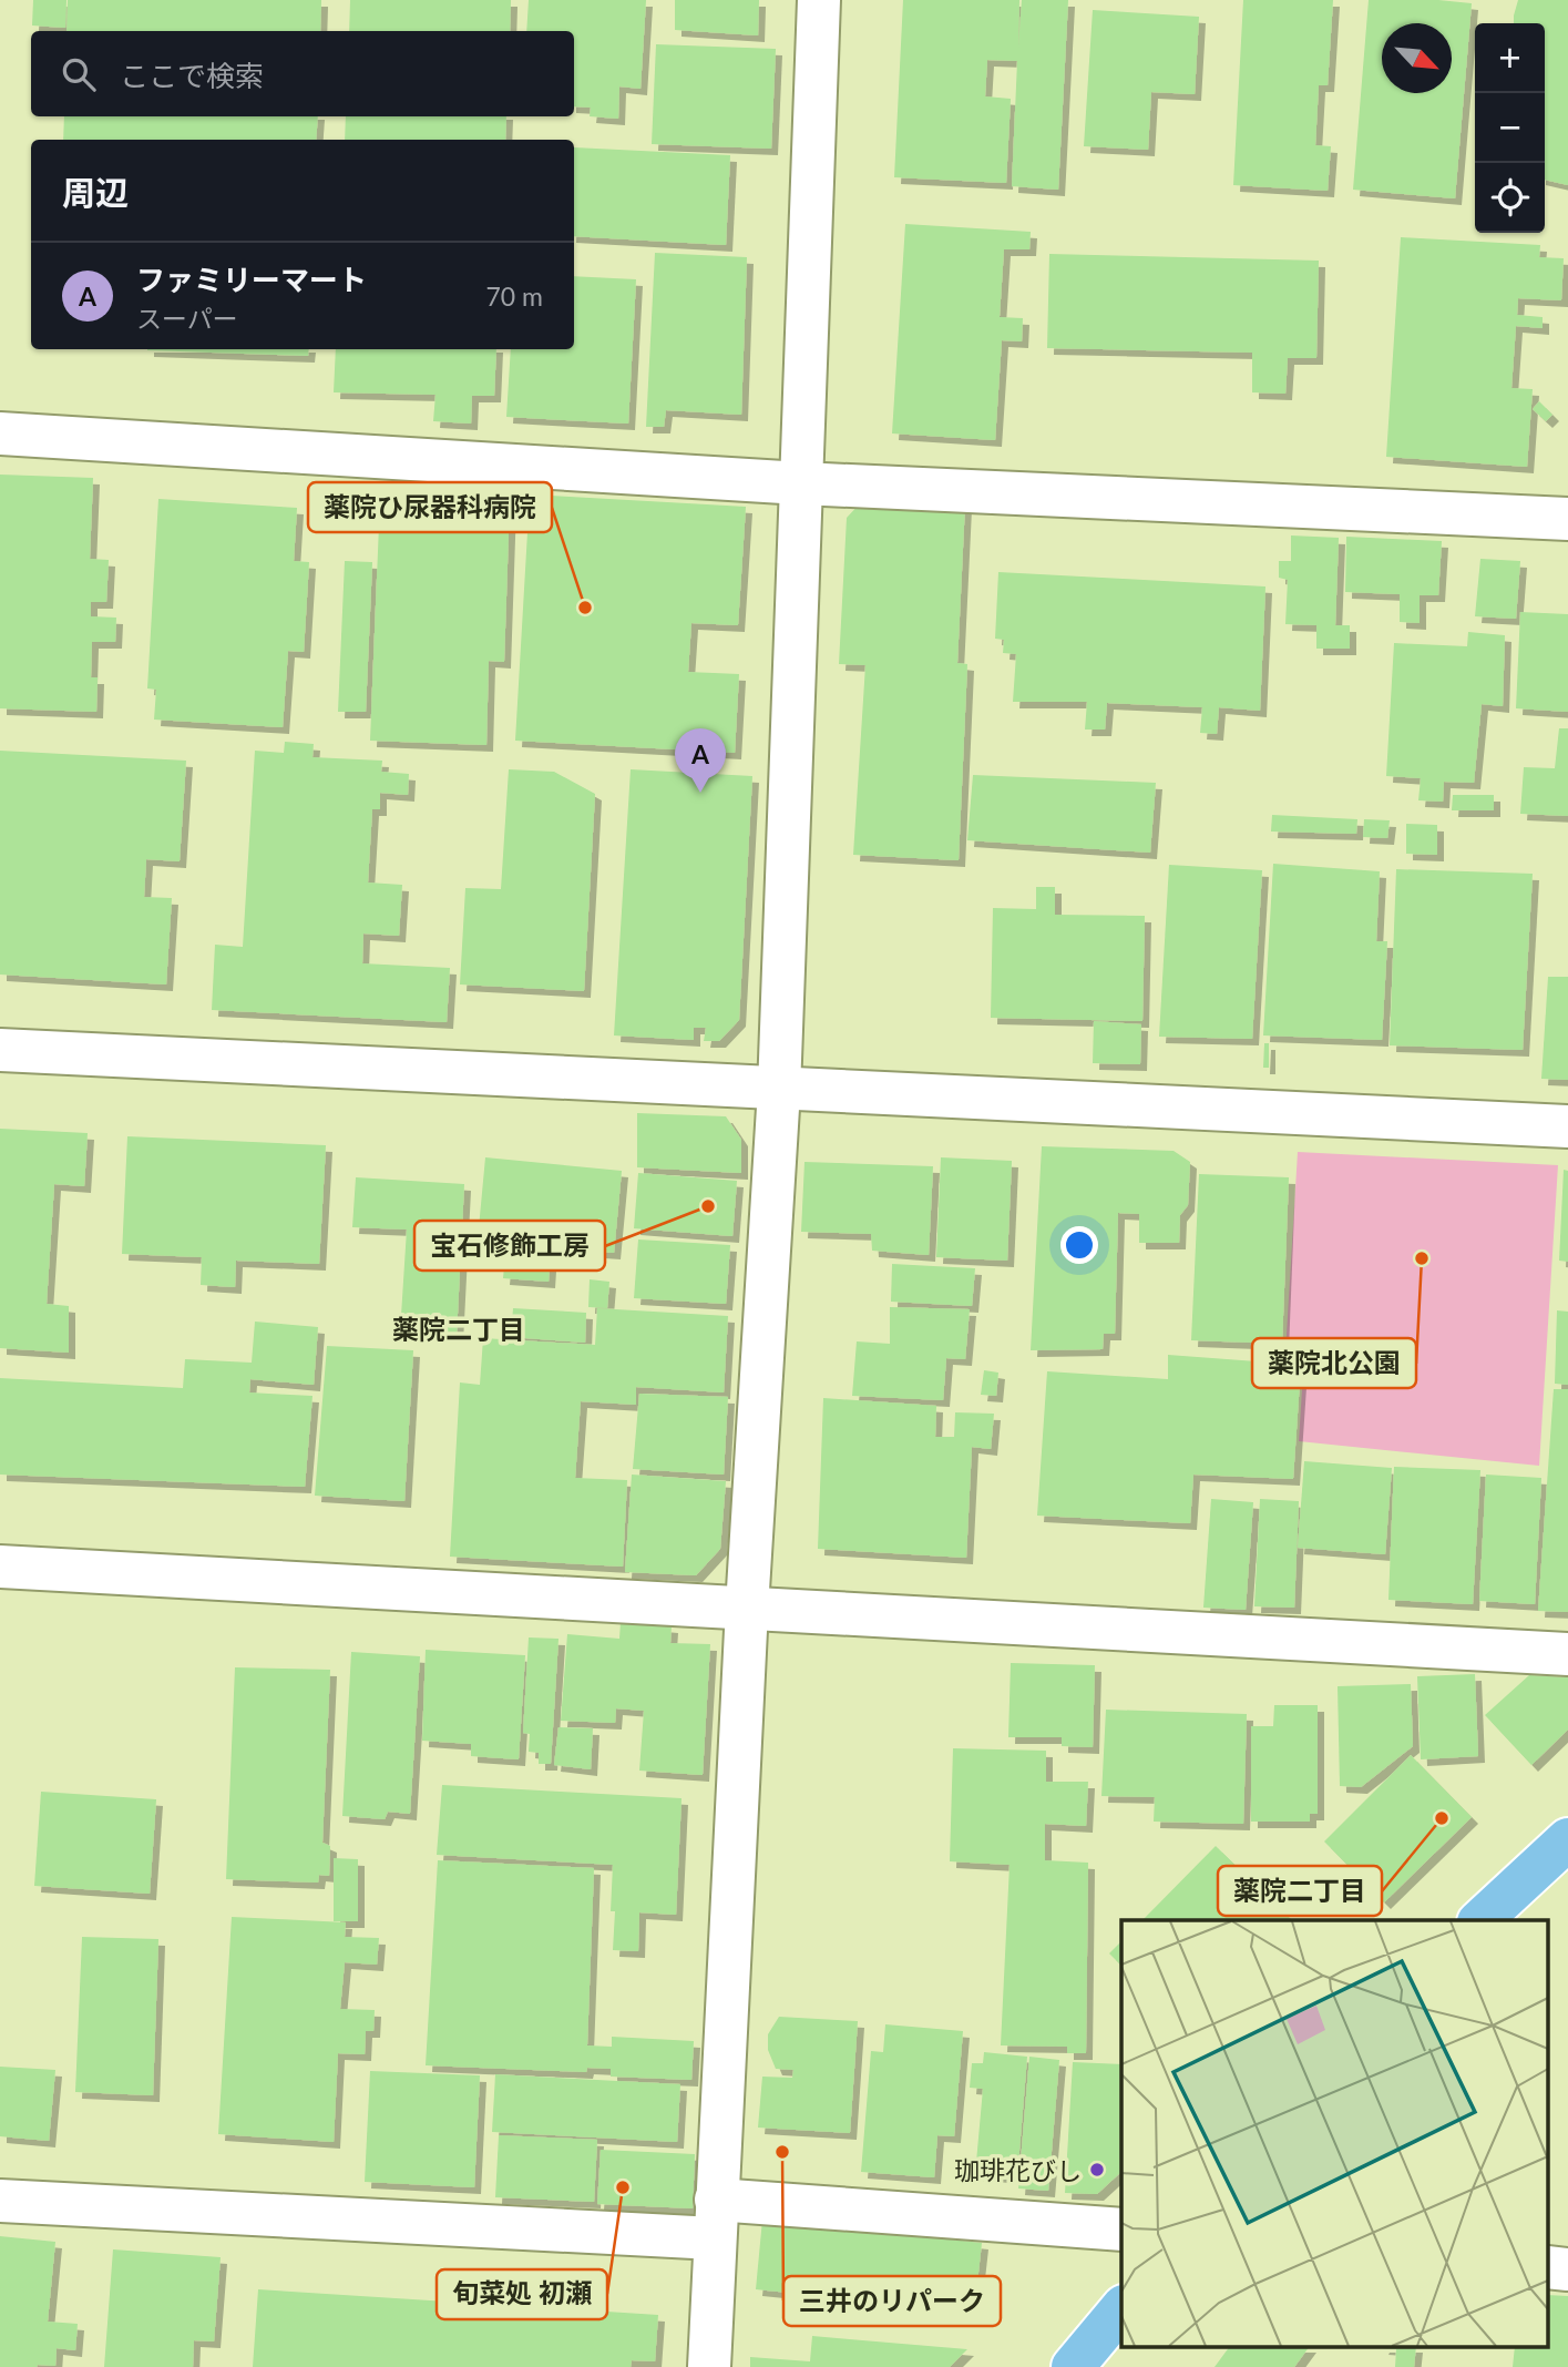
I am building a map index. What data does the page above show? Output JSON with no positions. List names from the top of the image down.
{
  "districts": ["薬院二丁目"],
  "places": [
    "薬院ひ尿器科病院",
    "宝石修飾工房",
    "薬院北公園",
    "薬院二丁目",
    "三井のリパーク",
    "珈琲花びし",
    "旬菜処 初瀬"
  ],
  "north": "bottom right",
  "page": {
    "map_buttons": ["+", "−"],
    "search": "ここで検索",
    "heading": "周辺",
    "list": [
      {
        "mark": "A",
        "name": "ファミリーマート",
        "note": "スーパー",
        "value": "70 m"
      }
    ],
    "pins": "A"
  }
}
